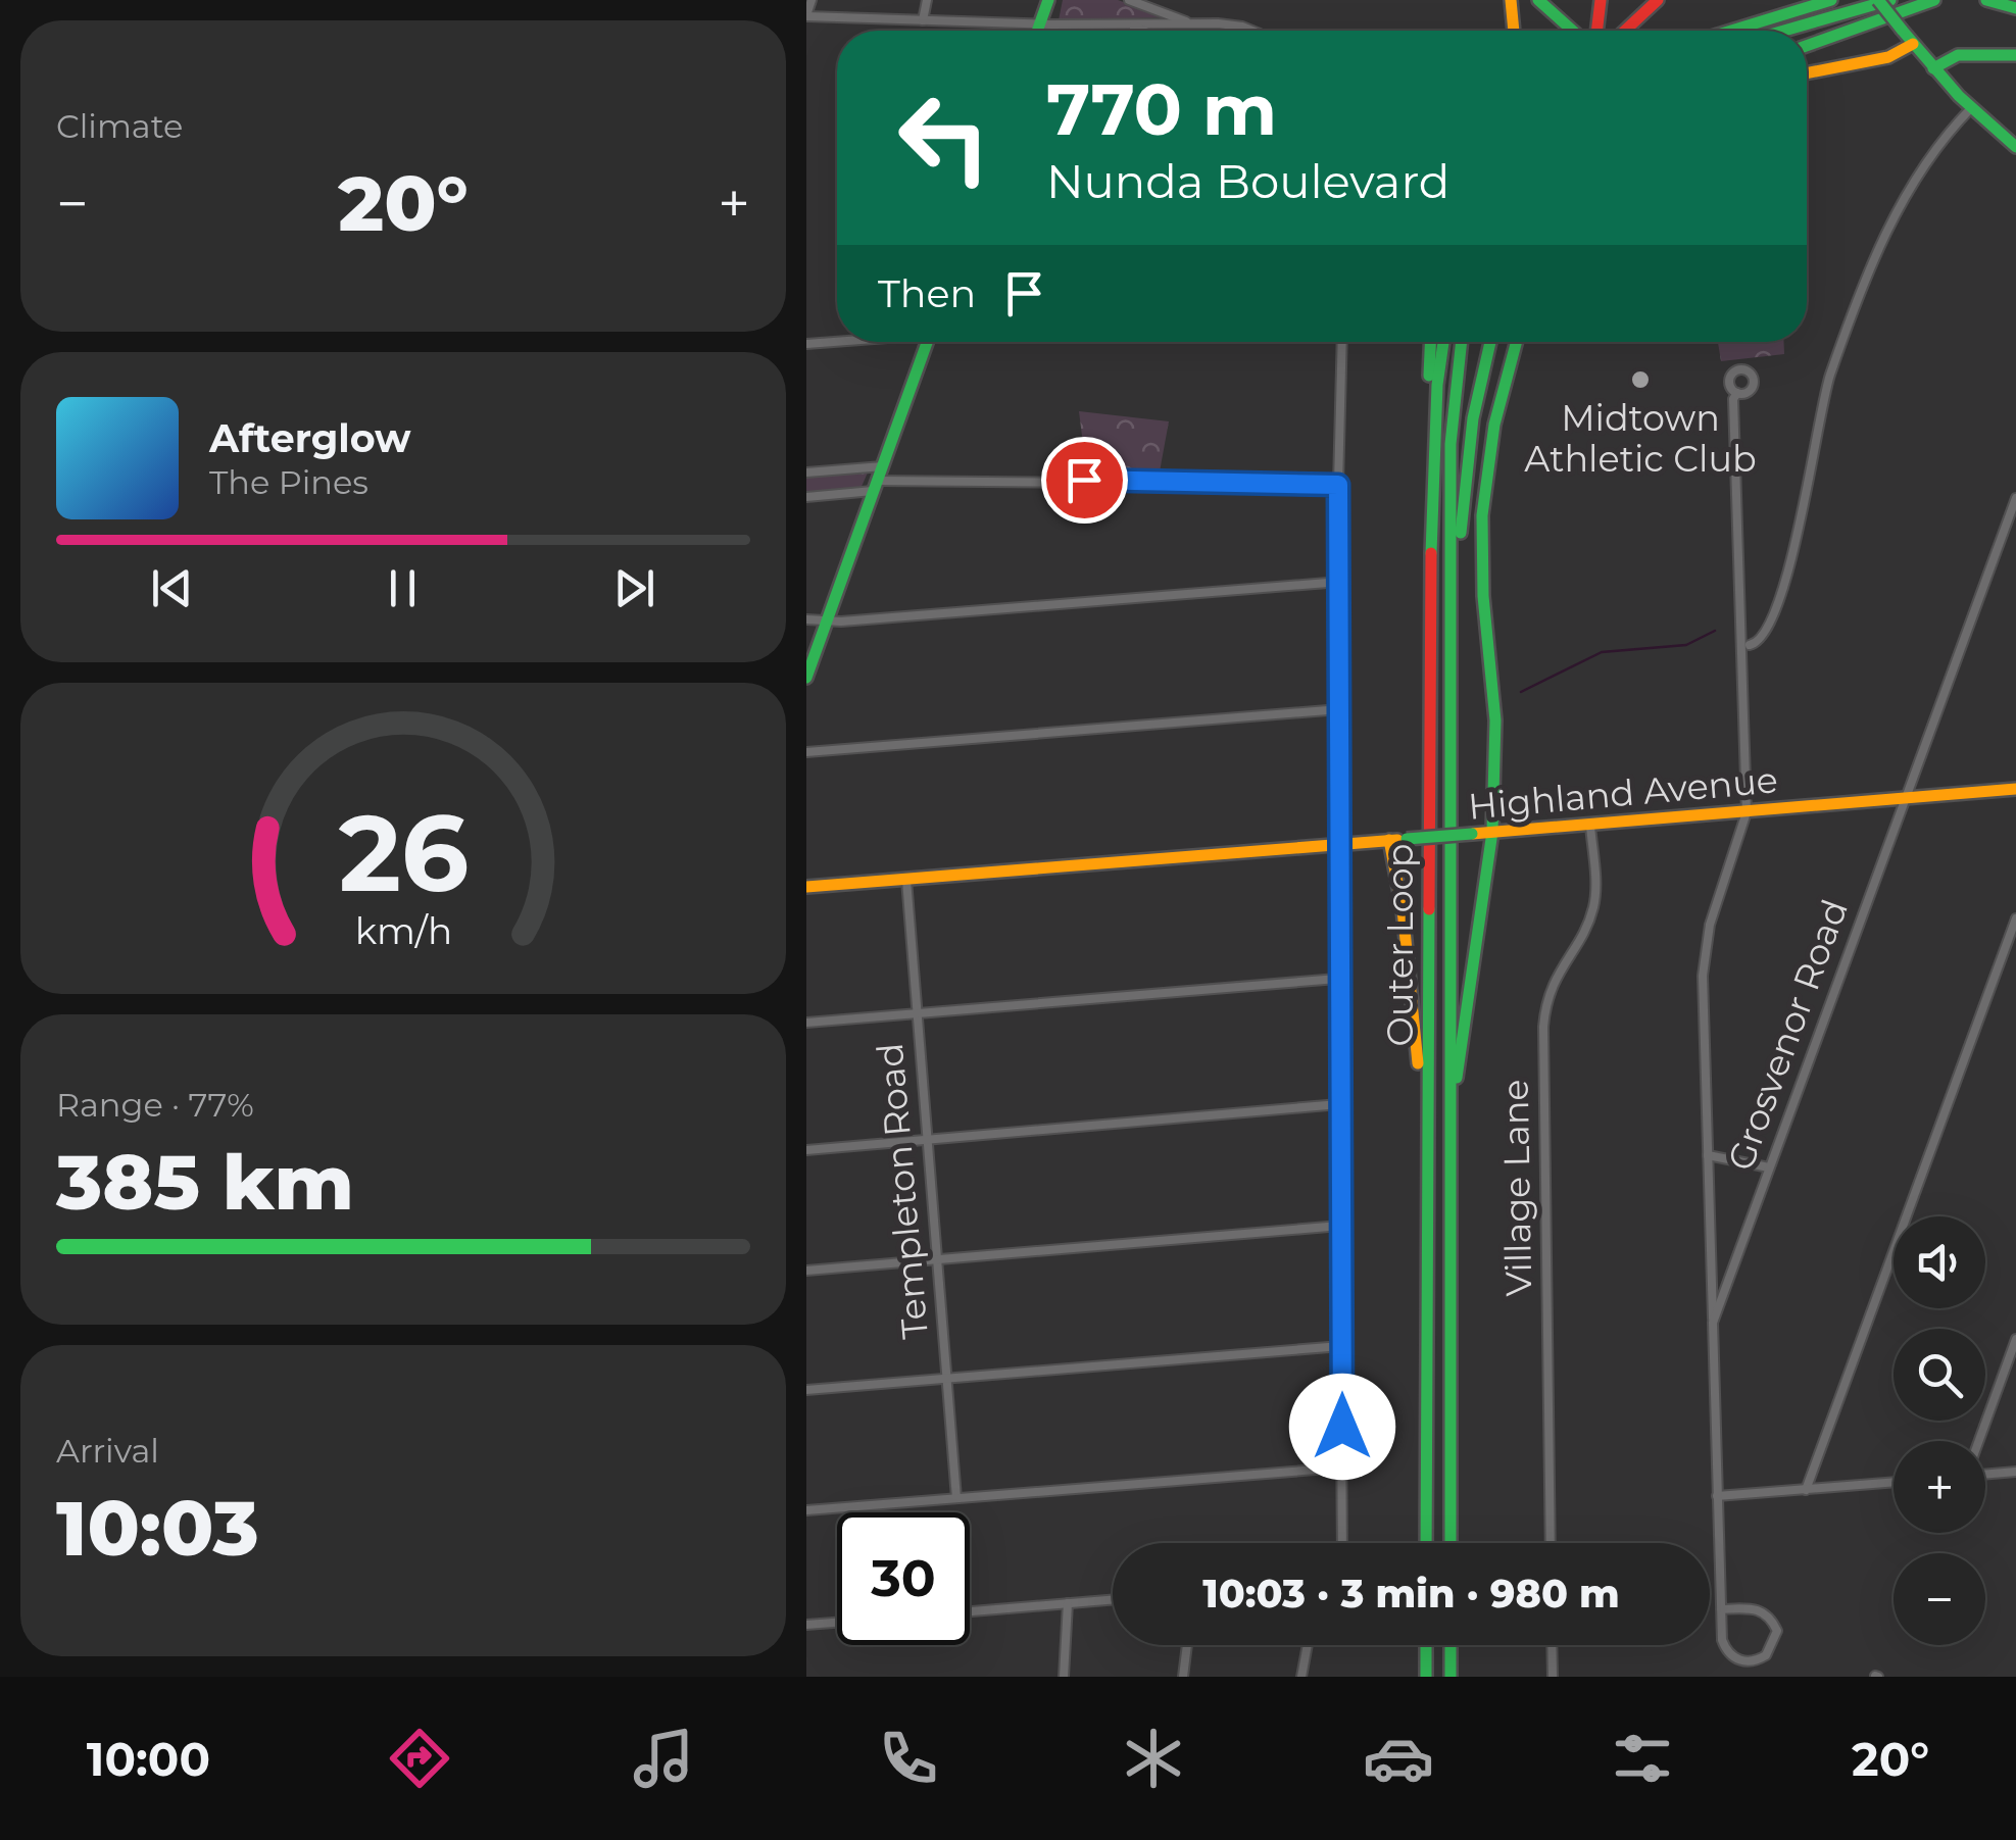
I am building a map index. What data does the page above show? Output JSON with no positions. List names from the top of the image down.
{
  "streets": {
    "main road": ["Highland Avenue", "Outer Loop"],
    "street": ["Grosvenor Road", "Village Lane", "Templeton Road"]
  },
  "crossings": [
    ["Highland Avenue", "Grosvenor Road"],
    ["Highland Avenue", "Village Lane"],
    ["Highland Avenue", "Templeton Road"]
  ],
  "places": ["Midtown Athletic Club"],
  "page": {
    "tile": [
      "Climate",
      ["Range · 77%", "385 km"],
      ["Arrival", "10:03"]
    ],
    "turn": ["770 m", "Nunda Boulevard"],
    "heat": ["−", "20°", "+"],
    "then": "Then",
    "song": ["Afterglow", "The Pines"],
    "map_buttons": ["+", "−"],
    "limit": "30",
    "trip": "10:03 · 3 min · 980 m",
    "tabs": ["10:00", "20°"],
    "gauge": ["26", "km/h"]
  }
}
